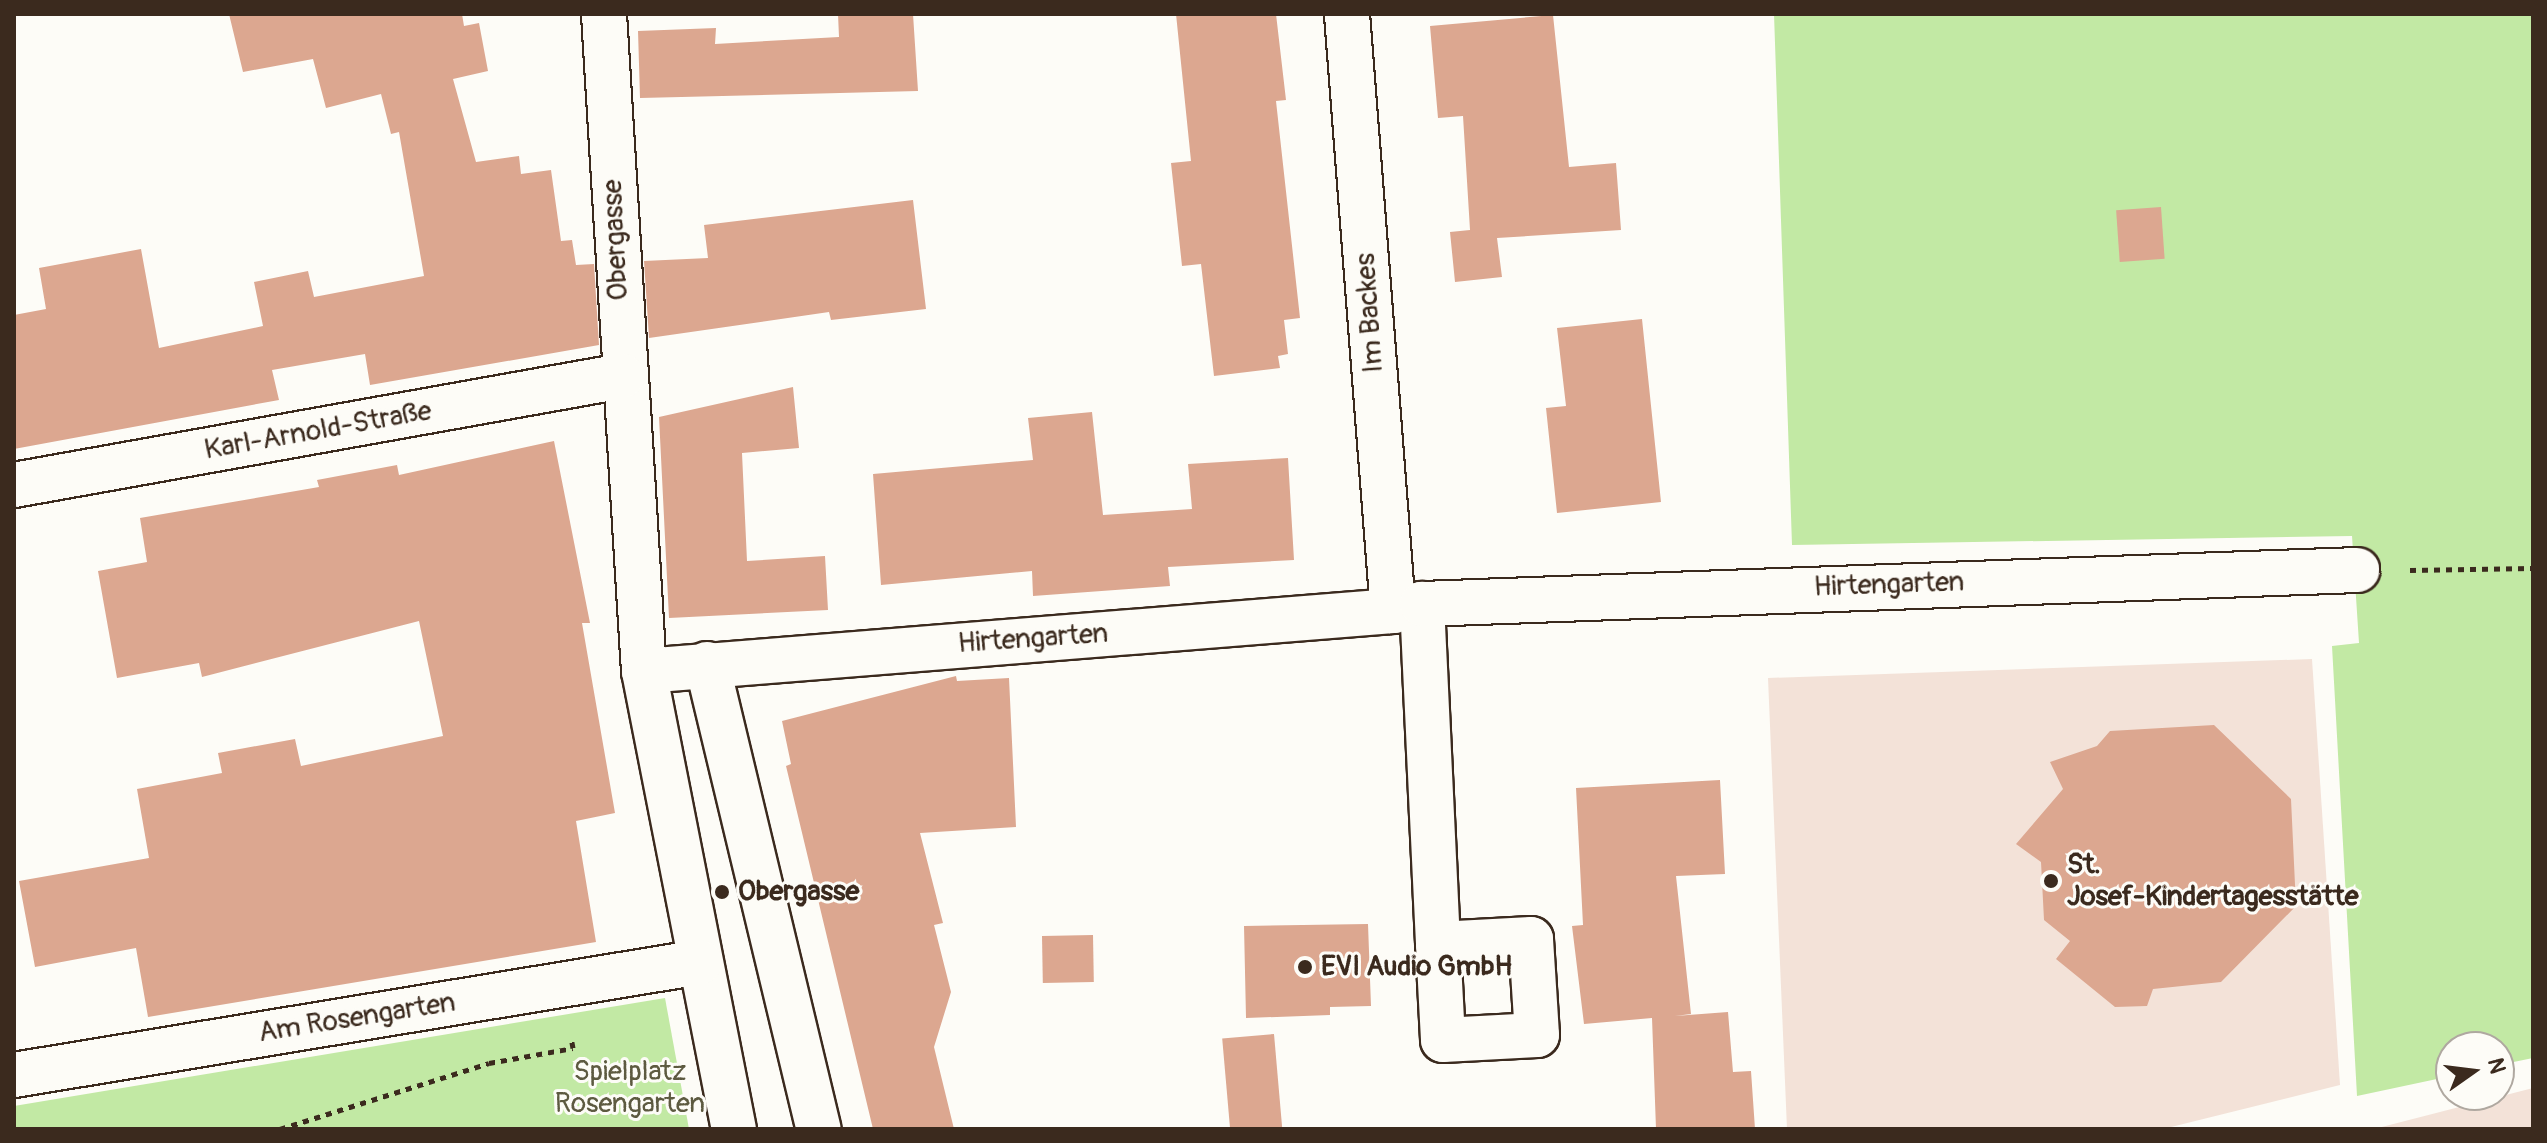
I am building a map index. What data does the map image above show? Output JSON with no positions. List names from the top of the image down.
{
  "streets": {
    "street": [
      "Obergasse",
      "Im Backes",
      "Karl-Arnold-Straße",
      "Hirtengarten",
      "Am Rosengarten"
    ]
  },
  "crossings": [
    ["Obergasse", "Karl-Arnold-Straße"],
    ["Obergasse", "Hirtengarten"],
    ["Obergasse", "Am Rosengarten"],
    ["Im Backes", "Hirtengarten"]
  ],
  "parks": ["Spielplatz Rosengarten"],
  "places": ["St. Josef-Kindertagesstätte", "Obergasse", "EVI Audio GmbH"],
  "north": "right"
}
